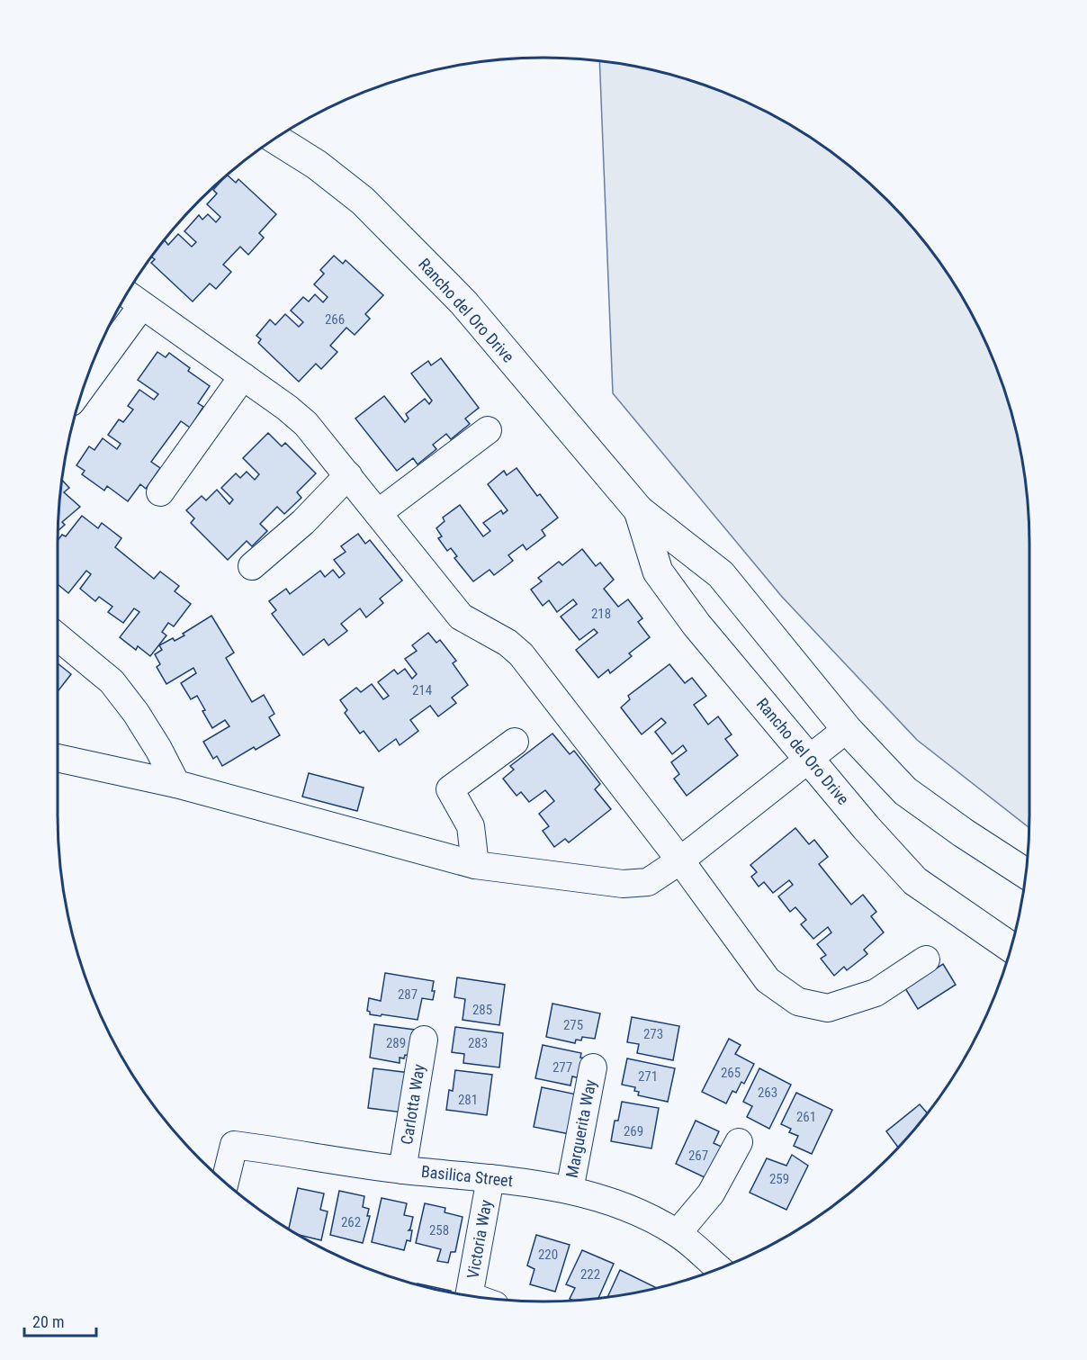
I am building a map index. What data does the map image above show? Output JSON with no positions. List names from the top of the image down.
{
  "streets": {
    "main road": ["Rancho del Oro Drive"],
    "street": [
      "Carlotta Way",
      "Marguerita Way",
      "Basilica Street",
      "Victoria Way"
    ]
  },
  "crossings": [
    ["Carlotta Way", "Basilica Street"],
    ["Marguerita Way", "Basilica Street"],
    ["Basilica Street", "Victoria Way"]
  ],
  "house_numbers": [
    "266",
    "218",
    "214",
    "287",
    "285",
    "275",
    "273",
    "289",
    "283",
    "277",
    "265",
    "271",
    "263",
    "281",
    "261",
    "269",
    "267",
    "259",
    "262",
    "258",
    "220",
    "222"
  ],
  "scale_bar": "20 m"
}
